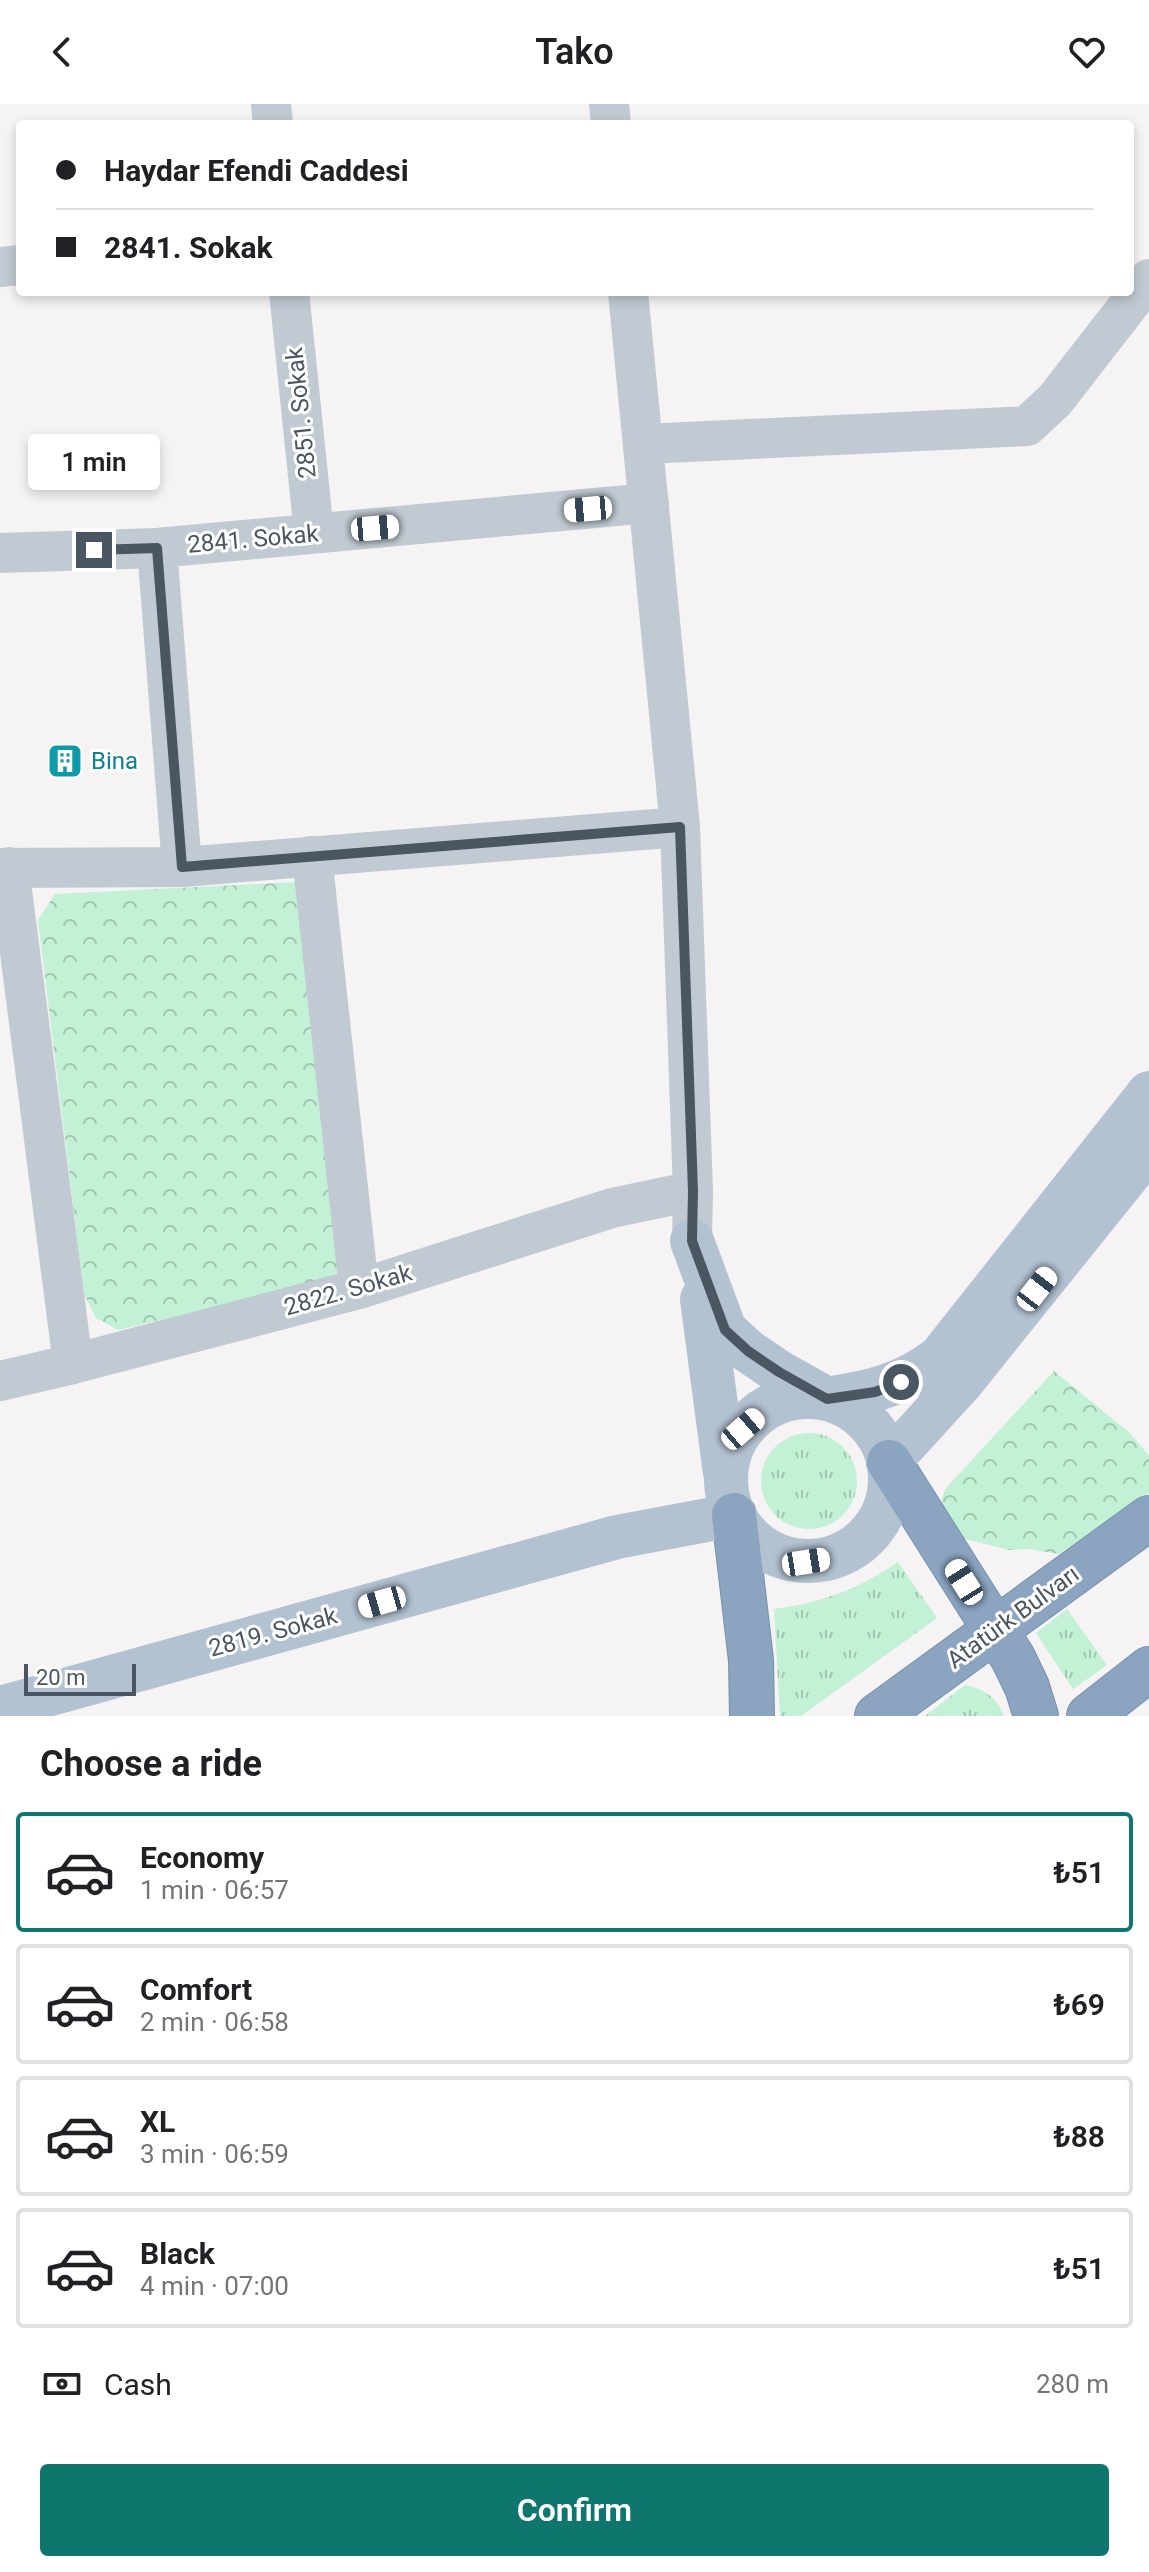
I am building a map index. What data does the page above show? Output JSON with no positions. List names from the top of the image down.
{
  "streets": {
    "highway": ["Atatürk Bulvarı"],
    "main road": ["2819. Sokak"],
    "street": ["2851. Sokak", "2841. Sokak", "2822. Sokak"]
  },
  "crossings": [
    ["2851. Sokak", "2841. Sokak"]
  ],
  "places": {
    "building": ["Bina"]
  },
  "scale_bar": "20 m",
  "page": {
    "header": "Tako",
    "banner": ["Haydar Efendi Caddesi", "2841. Sokak"],
    "bubble": "1 min",
    "scale": "20 m",
    "heading": "Choose a ride",
    "list": [
      {
        "name": "Economy",
        "note": "1 min · 06:57",
        "value": "₺51"
      },
      {
        "name": "Comfort",
        "note": "2 min · 06:58",
        "value": "₺69"
      },
      {
        "name": "XL",
        "note": "3 min · 06:59",
        "value": "₺88"
      },
      {
        "name": "Black",
        "note": "4 min · 07:00",
        "value": "₺51"
      }
    ],
    "pay": ["Cash", "280 m"],
    "buttons": "Confirm"
  }
}
